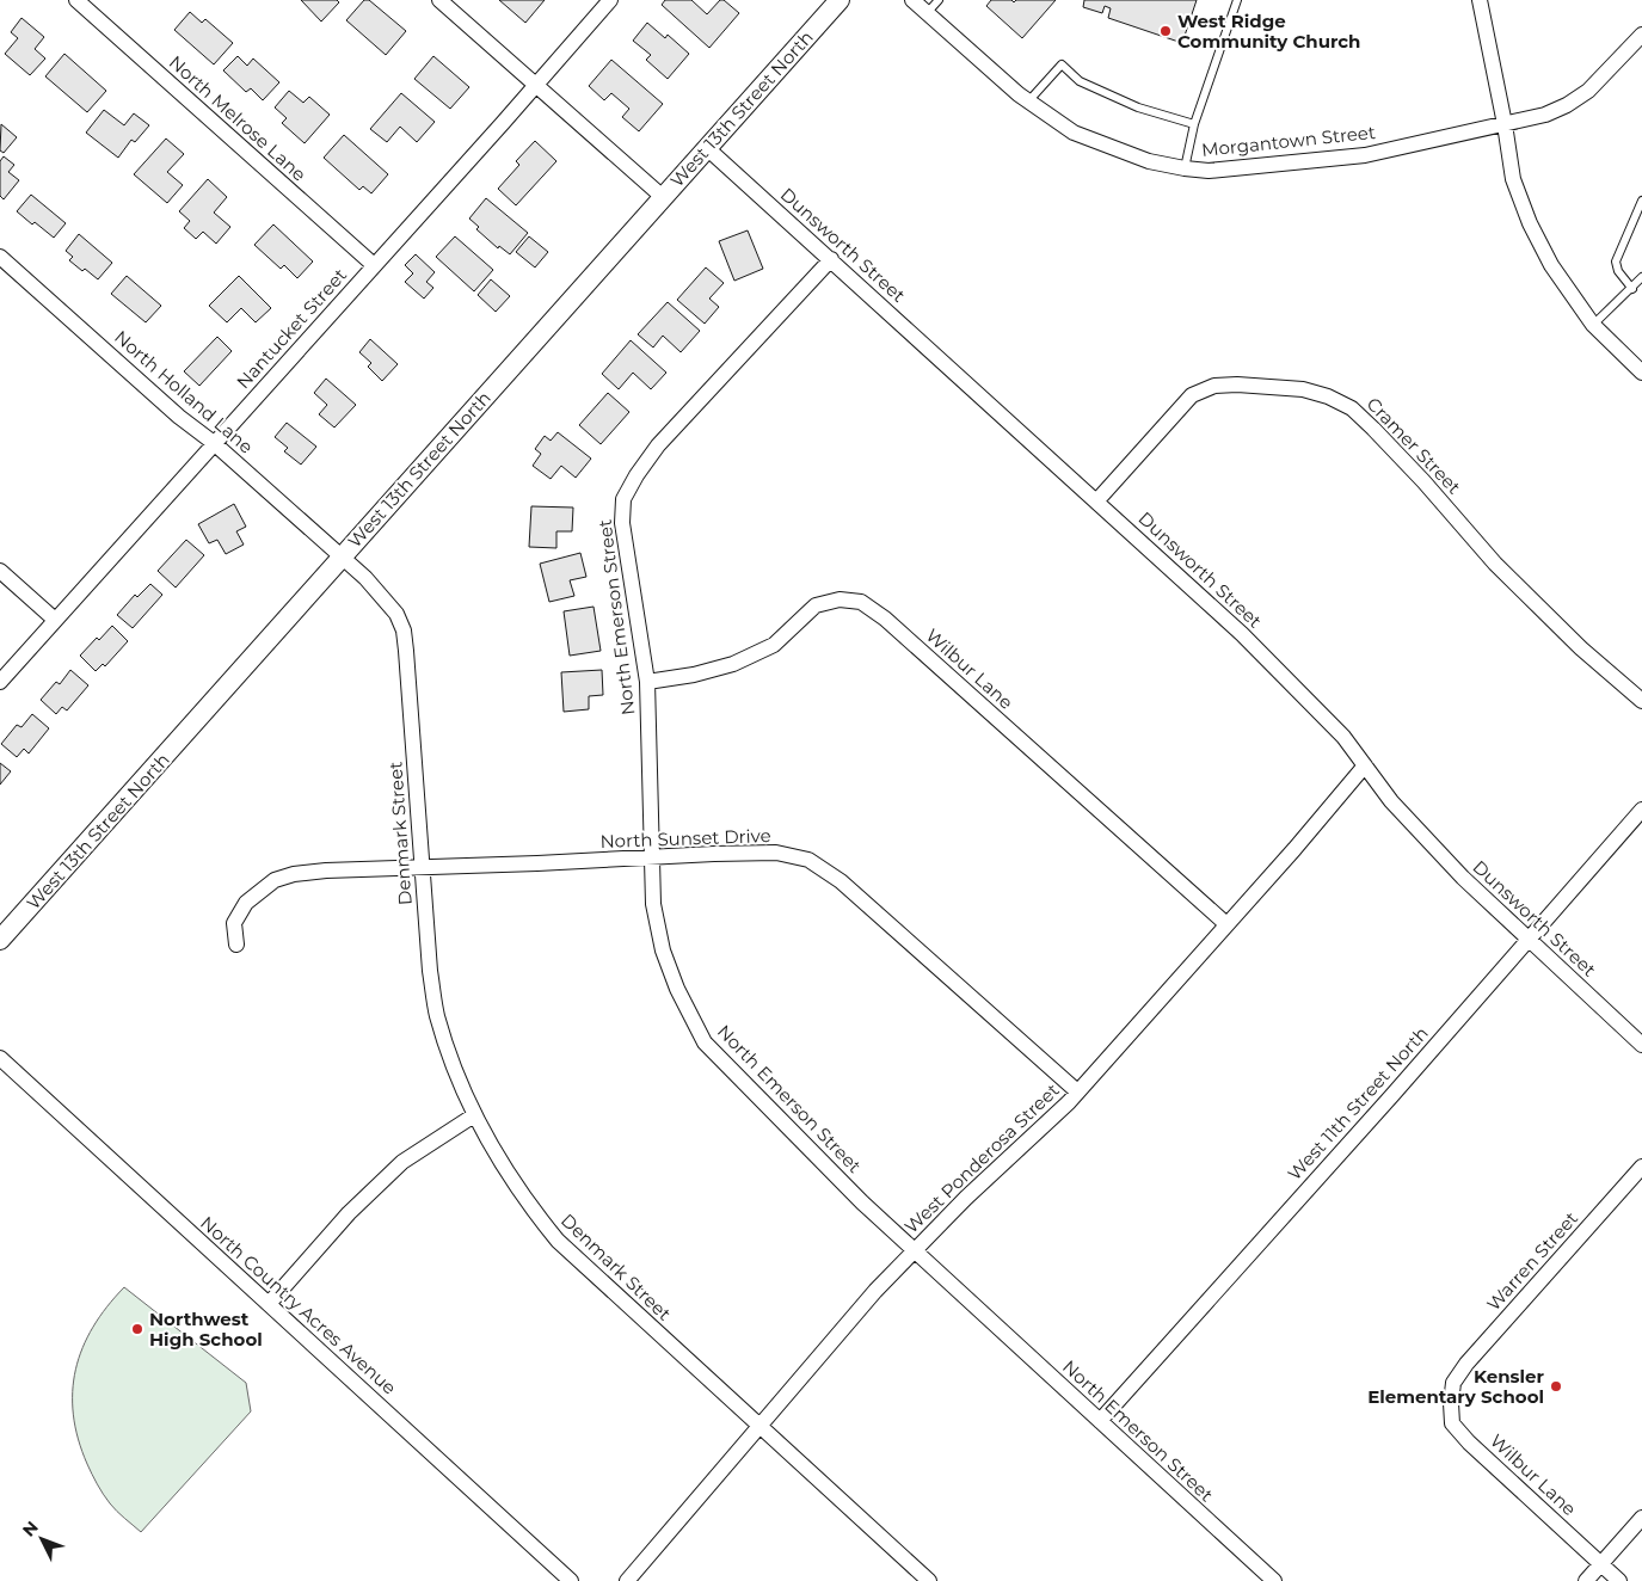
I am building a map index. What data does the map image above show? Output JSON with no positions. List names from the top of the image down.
{
  "streets": {
    "street": [
      "West 13th Street North",
      "North Melrose Lane",
      "Morgantown Street",
      "Dunsworth Street",
      "Nantucket Street",
      "North Holland Lane",
      "Cramer Street",
      "North Emerson Street",
      "Wilbur Lane",
      "Denmark Street",
      "North Sunset Drive",
      "West 11th Street North",
      "West Ponderosa Street",
      "Warren Street",
      "North Country Acres Avenue"
    ]
  },
  "crossings": [
    ["West 13th Street North", "Dunsworth Street"],
    ["West 13th Street North", "North Holland Lane"],
    ["West 13th Street North", "Denmark Street"],
    ["North Melrose Lane", "Nantucket Street"],
    ["Dunsworth Street", "Cramer Street"],
    ["Dunsworth Street", "North Emerson Street"],
    ["Dunsworth Street", "West 11th Street North"],
    ["Dunsworth Street", "West Ponderosa Street"],
    ["Nantucket Street", "North Holland Lane"],
    ["North Holland Lane", "Denmark Street"],
    ["North Emerson Street", "Wilbur Lane"],
    ["North Emerson Street", "North Sunset Drive"],
    ["North Emerson Street", "West 11th Street North"],
    ["North Emerson Street", "West Ponderosa Street"],
    ["Wilbur Lane", "West Ponderosa Street"],
    ["Wilbur Lane", "Warren Street"],
    ["Denmark Street", "North Sunset Drive"],
    ["Denmark Street", "West Ponderosa Street"],
    ["North Sunset Drive", "West Ponderosa Street"]
  ],
  "places": ["West Ridge Community Church", "Northwest High School", "Kensler Elementary School"],
  "north": "top left"
}
